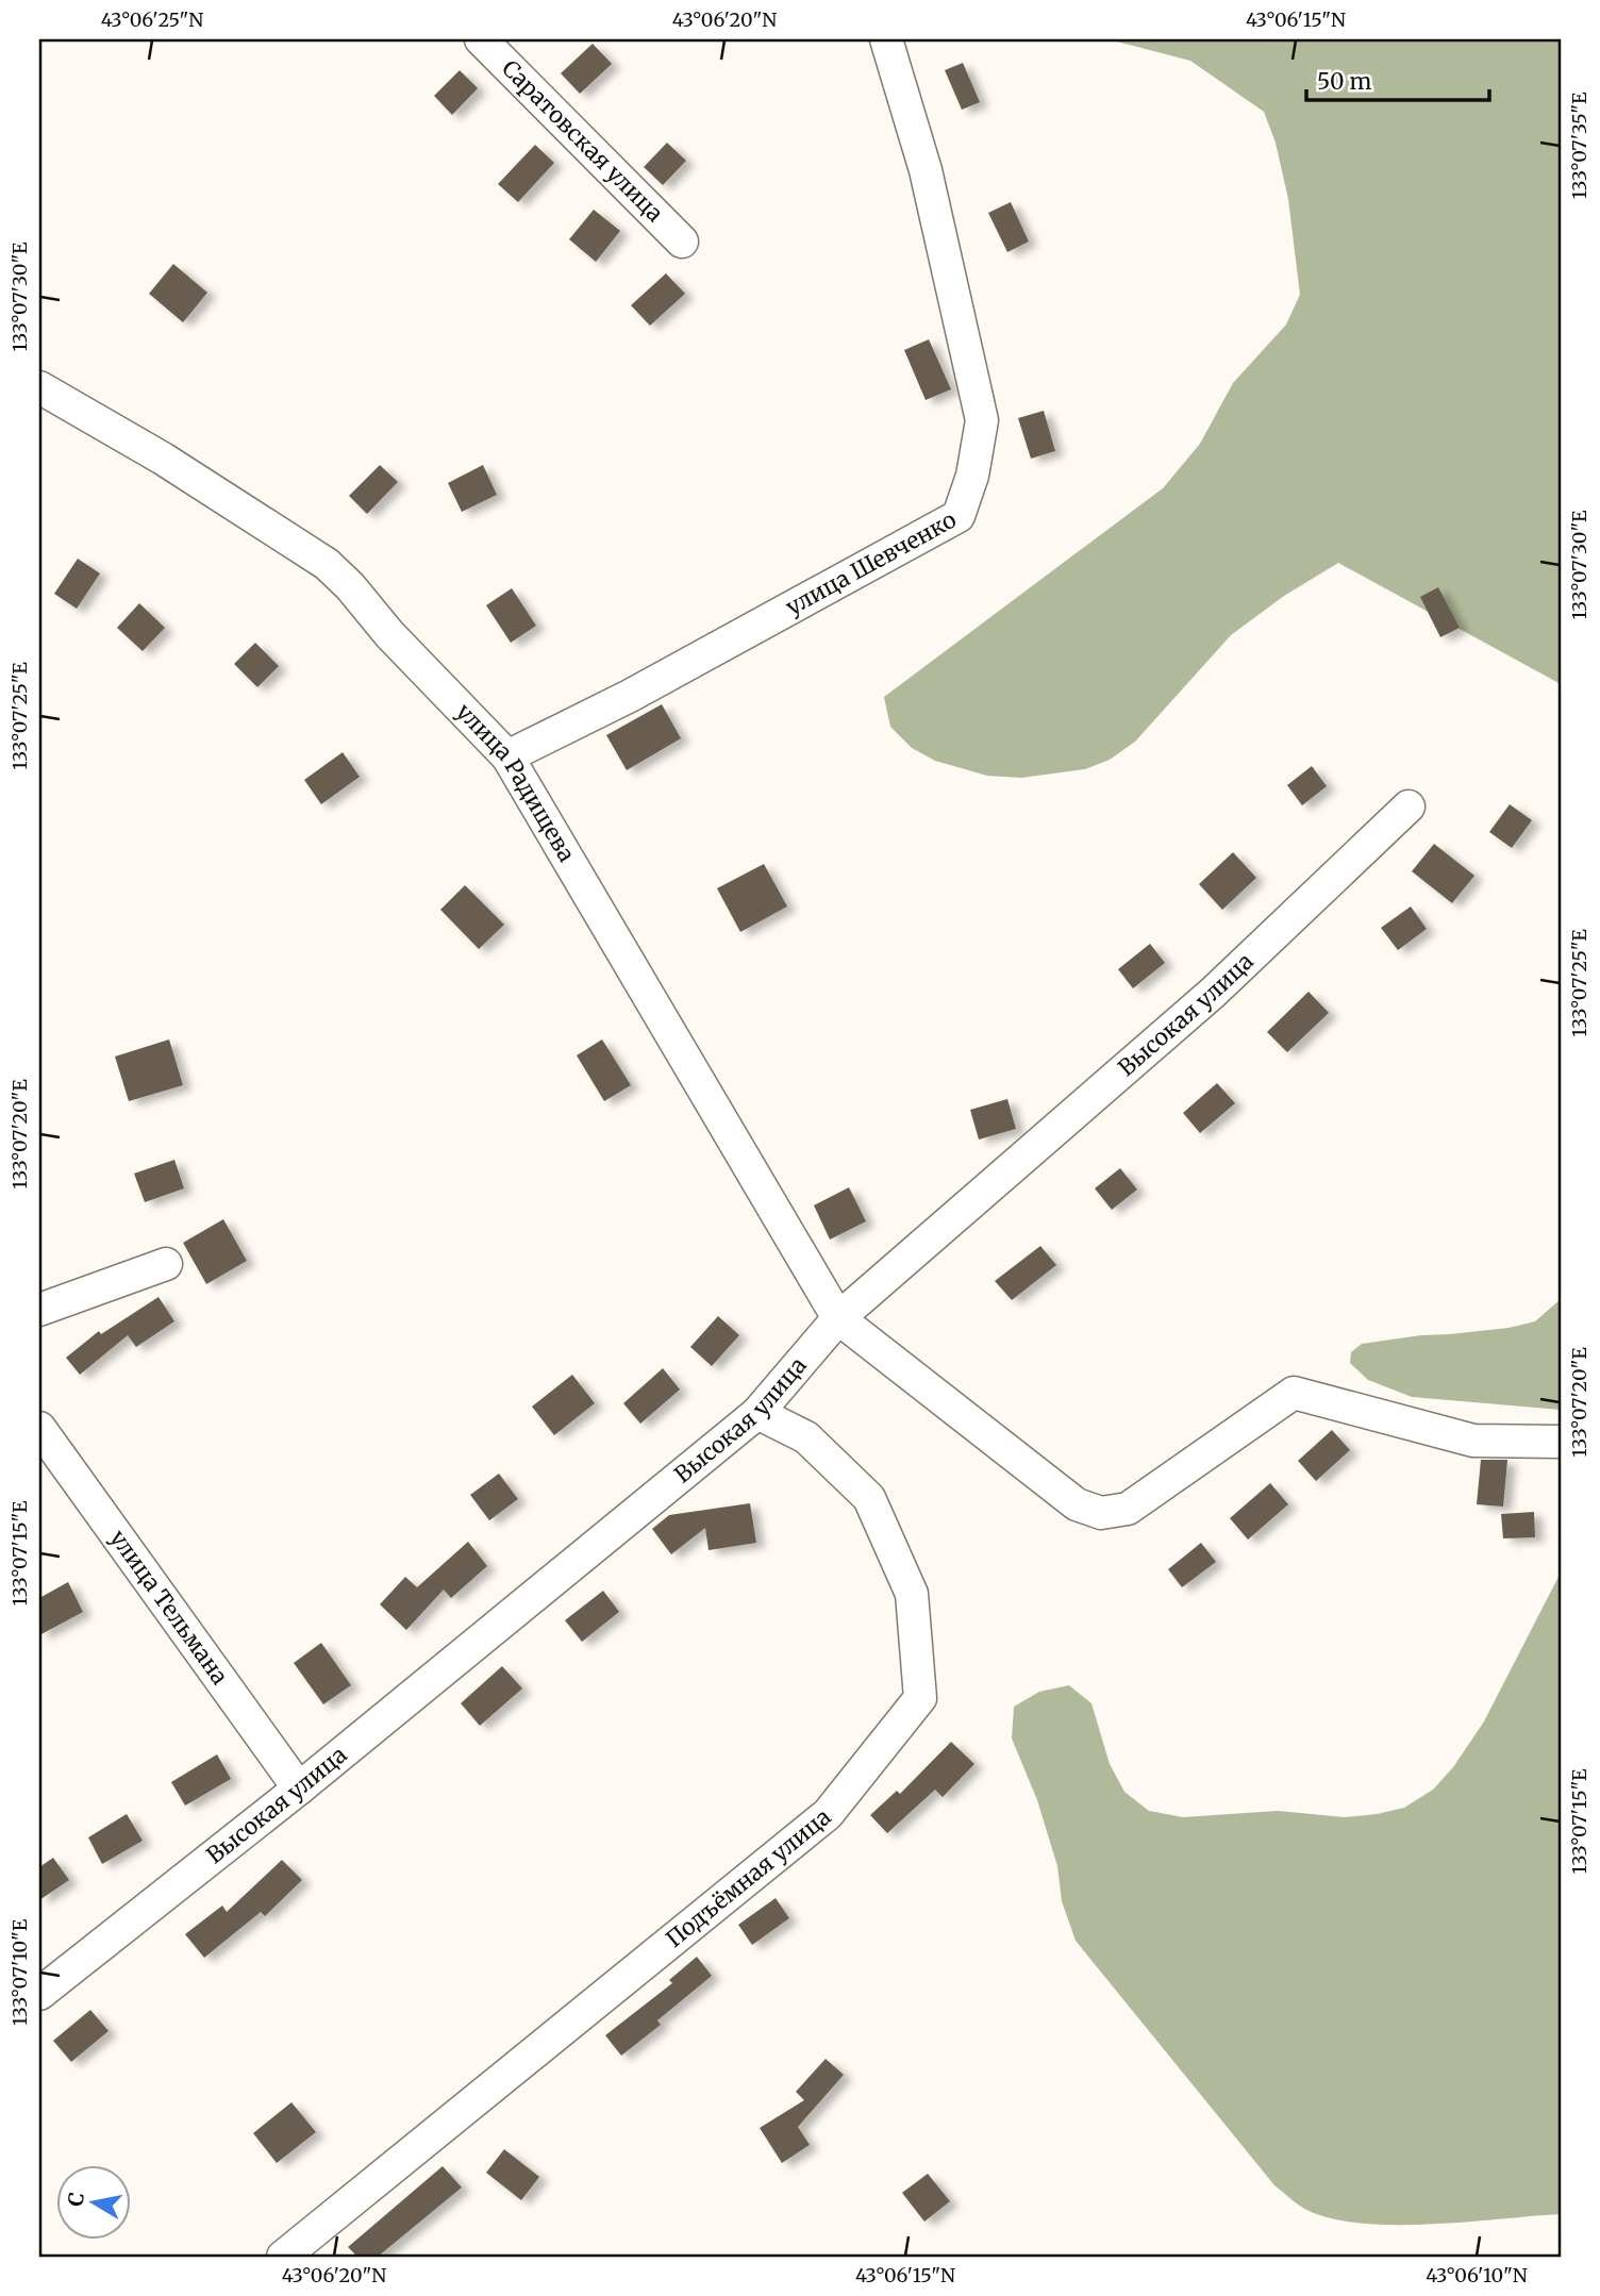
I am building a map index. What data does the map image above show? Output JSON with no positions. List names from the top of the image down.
{
  "streets": {
    "street": [
      "Саратовская улица",
      "улица Шевченко",
      "улица Радищева",
      "Высокая улица",
      "улица Тельмана",
      "Подъёмная улица"
    ]
  },
  "crossings": [
    ["улица Шевченко", "улица Радищева"],
    ["улица Радищева", "Высокая улица"],
    ["Высокая улица", "улица Тельмана"],
    ["Высокая улица", "Подъёмная улица"]
  ],
  "scale_bar": "50 m",
  "north": "left",
  "coordinates": [
    "43°06'25\"N",
    "43°06'20\"N",
    "43°06'15\"N",
    "133°07'35\"E",
    "133°07'30\"E",
    "133°07'25\"E",
    "133°07'20\"E",
    "133°07'15\"E",
    "133°07'10\"E",
    "43°06'10\"N"
  ]
}
